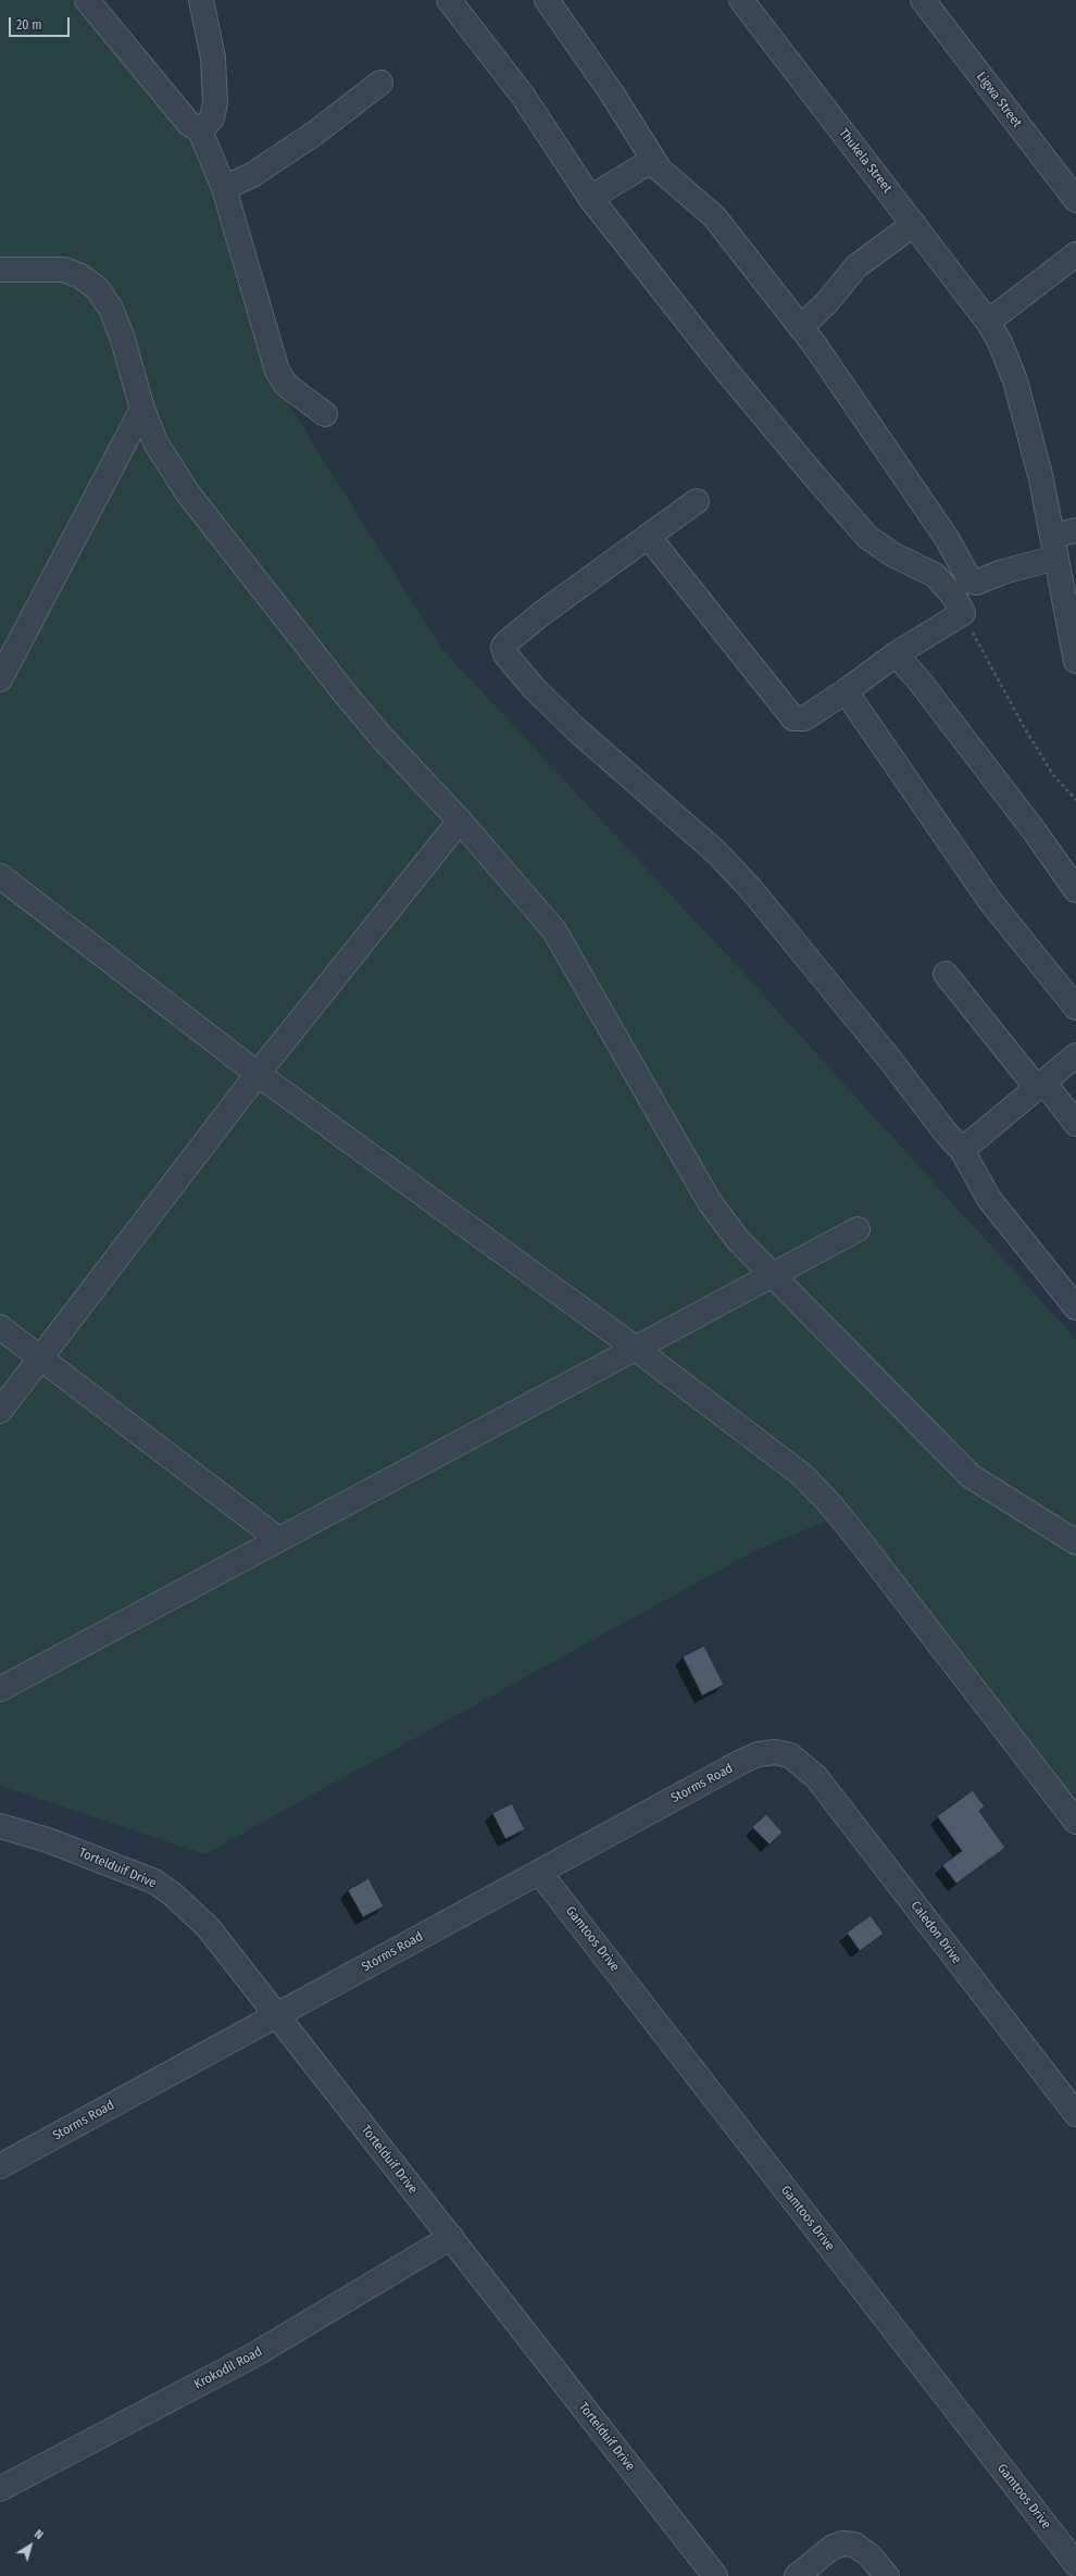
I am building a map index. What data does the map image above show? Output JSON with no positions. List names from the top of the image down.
{
  "streets": {
    "street": [
      "Ligwa Street",
      "Thukela Street",
      "Storms Road",
      "Tortelduif Drive",
      "Caledon Drive",
      "Gamtoos Drive",
      "Krokodil Road"
    ]
  },
  "crossings": [
    ["Storms Road", "Tortelduif Drive"],
    ["Storms Road", "Caledon Drive"],
    ["Storms Road", "Gamtoos Drive"],
    ["Tortelduif Drive", "Krokodil Road"]
  ],
  "scale_bar": "20 m",
  "north": "top right"
}
